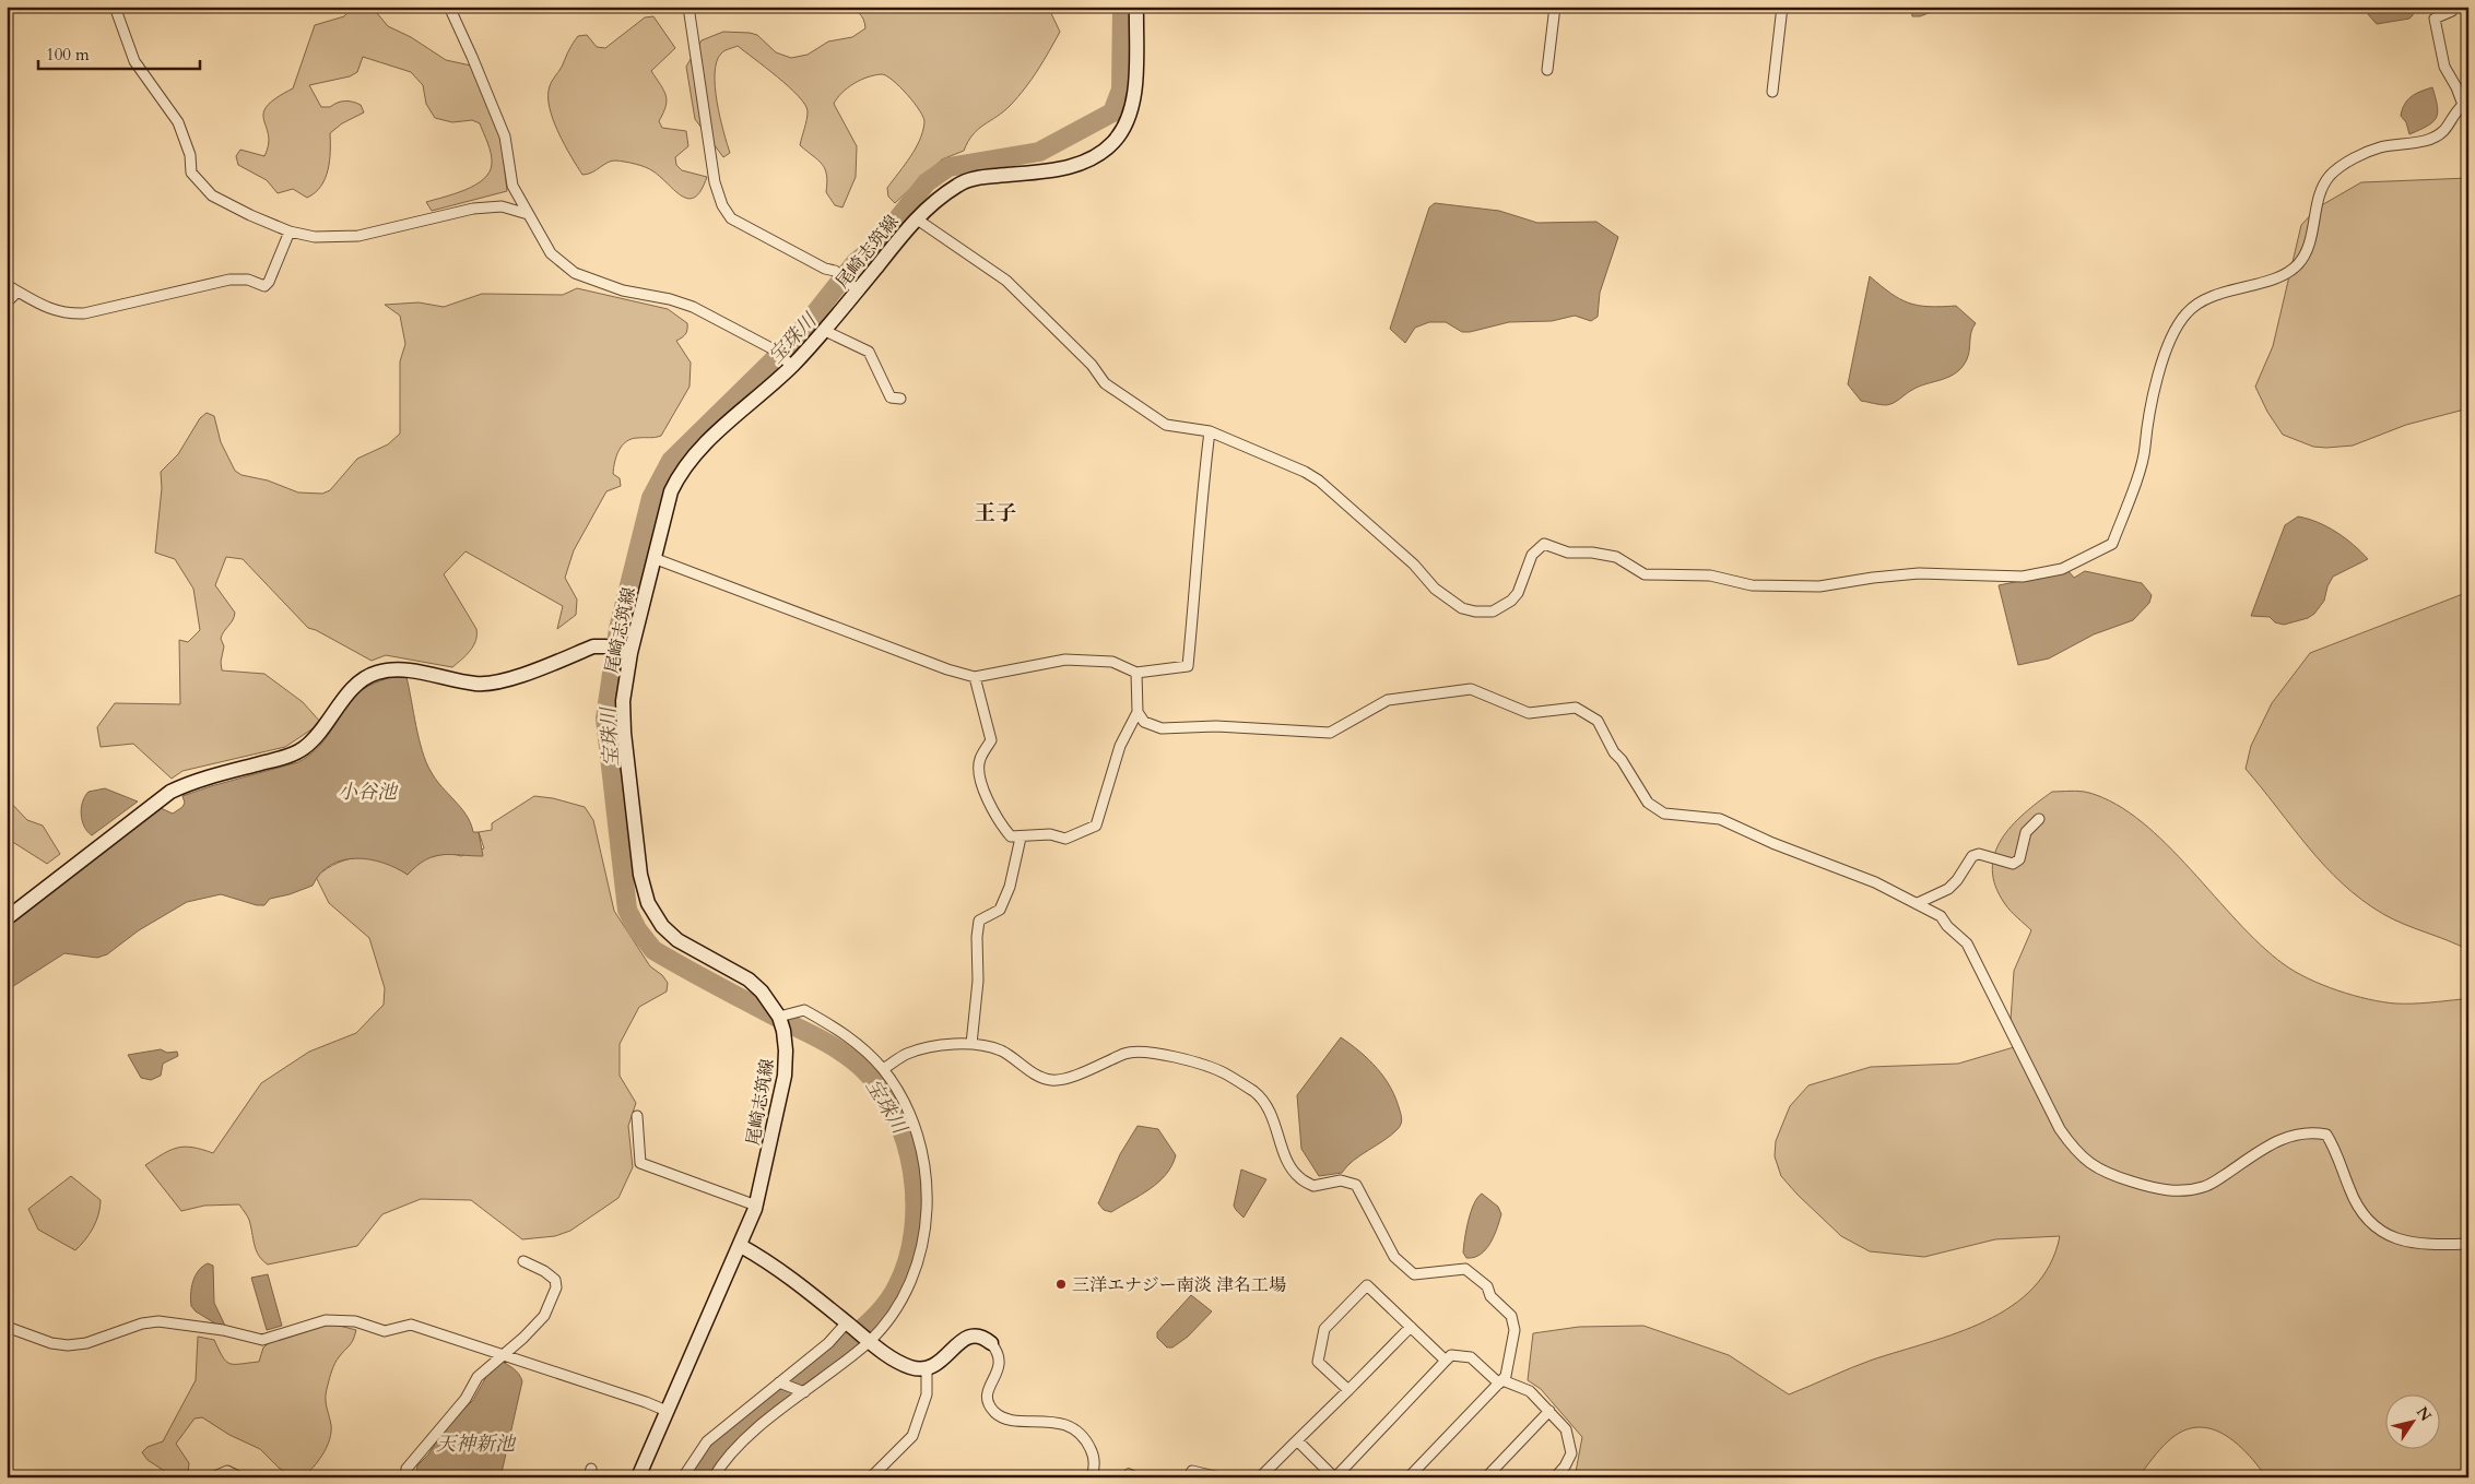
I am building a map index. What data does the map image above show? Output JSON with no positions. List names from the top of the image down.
{
  "streets": {
    "main road": ["尾崎志筑線"]
  },
  "districts": ["王子"],
  "water": ["宝珠川", "小谷池", "天神新池"],
  "places": ["三洋エナジー南淡 津名工場"],
  "scale_bar": "100 m",
  "north": "top right"
}
